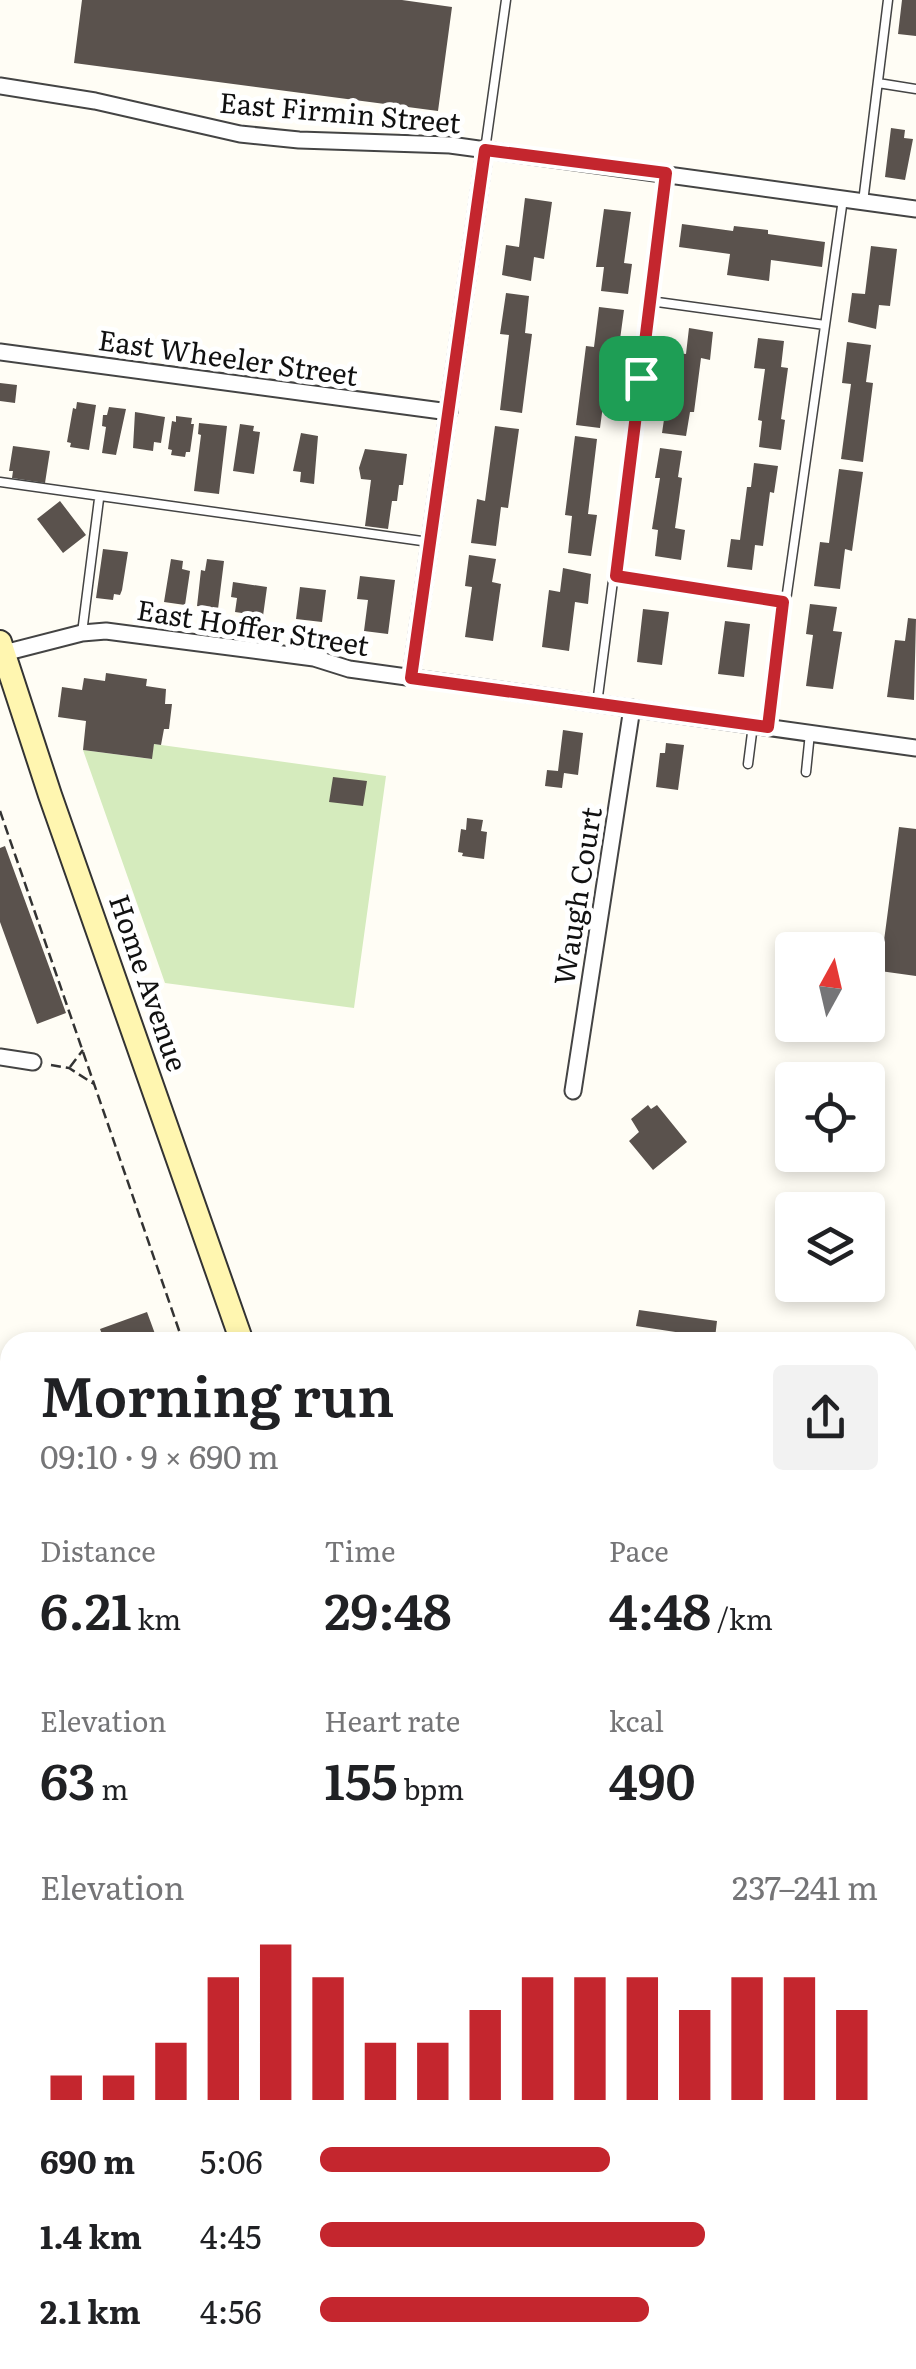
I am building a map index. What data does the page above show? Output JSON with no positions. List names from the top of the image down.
{
  "streets": {
    "main road": ["Home Avenue"],
    "street": [
      "East Firmin Street",
      "East Wheeler Street",
      "East Hoffer Street",
      "Waugh Court"
    ]
  },
  "crossings": [
    ["East Hoffer Street", "Waugh Court"],
    ["East Hoffer Street", "Home Avenue"]
  ],
  "north": "top",
  "page": {
    "heading": ["Morning run", "09:10 · 9 × 690 m"],
    "stats": [
      ["Distance", "6.21 km"],
      ["Time", "29:48"],
      ["Pace", "4:48 /km"],
      ["Elevation", "63 m"],
      ["Heart rate", "155 bpm"],
      ["kcal", "490"]
    ],
    "chart": ["Elevation", "237–241 m"],
    "list": [
      {
        "name": "690 m",
        "note": "5:06"
      },
      {
        "name": "1.4 km",
        "note": "4:45"
      },
      {
        "name": "2.1 km",
        "note": "4:56"
      }
    ]
  }
}
